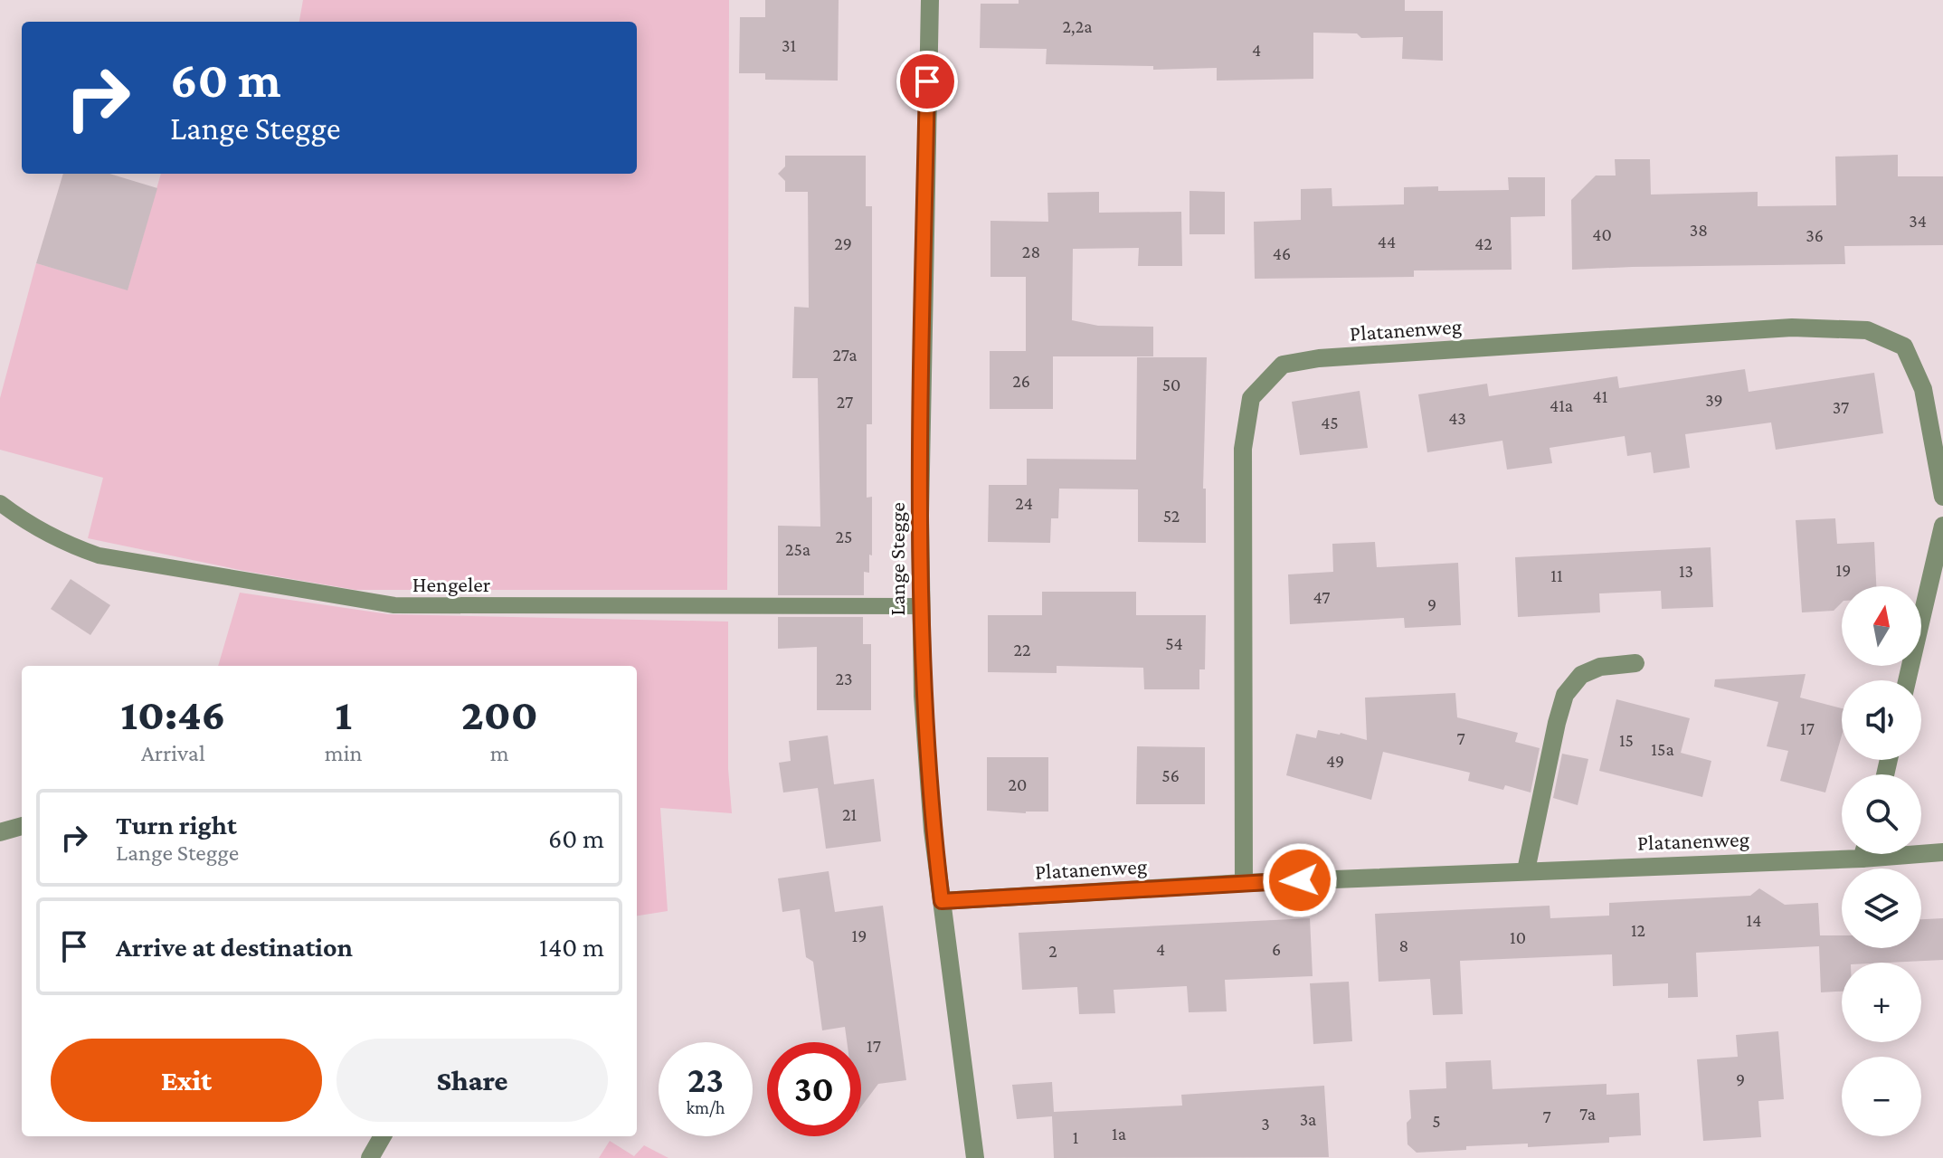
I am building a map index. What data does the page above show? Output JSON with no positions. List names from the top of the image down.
{
  "streets": {
    "street": ["Platanenweg", "Lange Stegge"],
    "lane": ["Hengeler"]
  },
  "crossings": [
    ["Platanenweg", "Lange Stegge"],
    ["Lange Stegge", "Hengeler"]
  ],
  "house_numbers": [
    "2,2a",
    "31",
    "4",
    "34",
    "38",
    "40",
    "36",
    "44",
    "29",
    "42",
    "28",
    "46",
    "27a",
    "26",
    "50",
    "41",
    "39",
    "27",
    "41a",
    "37",
    "43",
    "45",
    "24",
    "52",
    "25",
    "25a",
    "19",
    "13",
    "11",
    "47",
    "9",
    "54",
    "22",
    "23",
    "17",
    "7",
    "15",
    "15a",
    "49",
    "56",
    "20",
    "21",
    "14",
    "12",
    "19",
    "10",
    "8",
    "4",
    "6",
    "2",
    "17",
    "9",
    "7a",
    "7",
    "3a",
    "5",
    "3",
    "1a",
    "1"
  ],
  "north": "top",
  "page": {
    "turn": ["60 m", "Lange Stegge"],
    "map_buttons": ["+", "−"],
    "eta": [
      "10:46",
      "Arrival",
      "1",
      "min",
      "200",
      "m"
    ],
    "list": [
      {
        "name": "Turn right",
        "note": "Lange Stegge",
        "value": "60 m"
      },
      {
        "name": "Arrive at destination",
        "value": "140 m"
      }
    ],
    "buttons": ["Exit", "Share"],
    "speed": "23 km/h",
    "limit": "30"
  }
}
